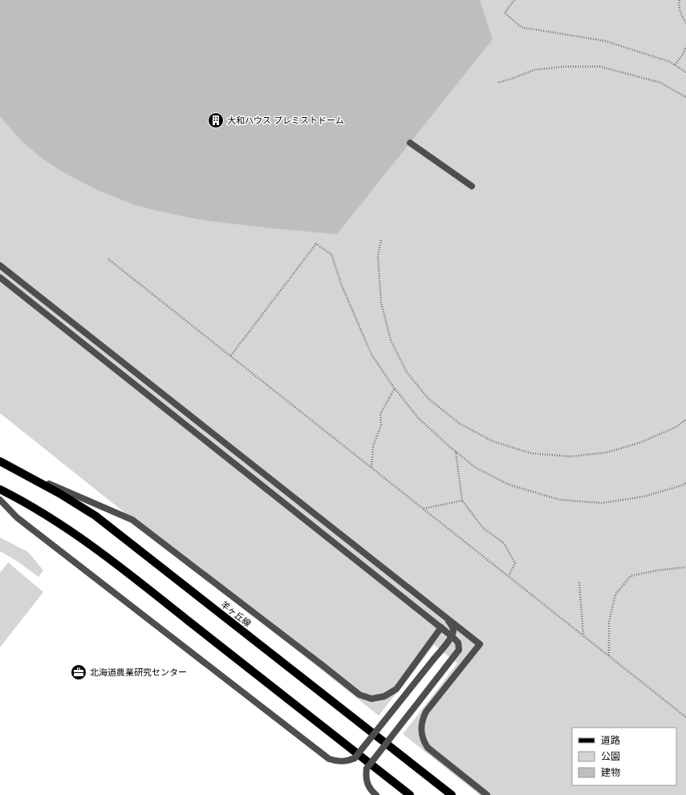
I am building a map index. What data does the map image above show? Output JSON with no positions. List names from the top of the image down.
{
  "streets": {
    "main road": ["羊ヶ丘線"]
  },
  "places": {
    "building": ["大和ハウス プレミストドーム"],
    "office": ["北海道農業研究センター"]
  },
  "legend": ["道路", "公園", "建物"]
}
